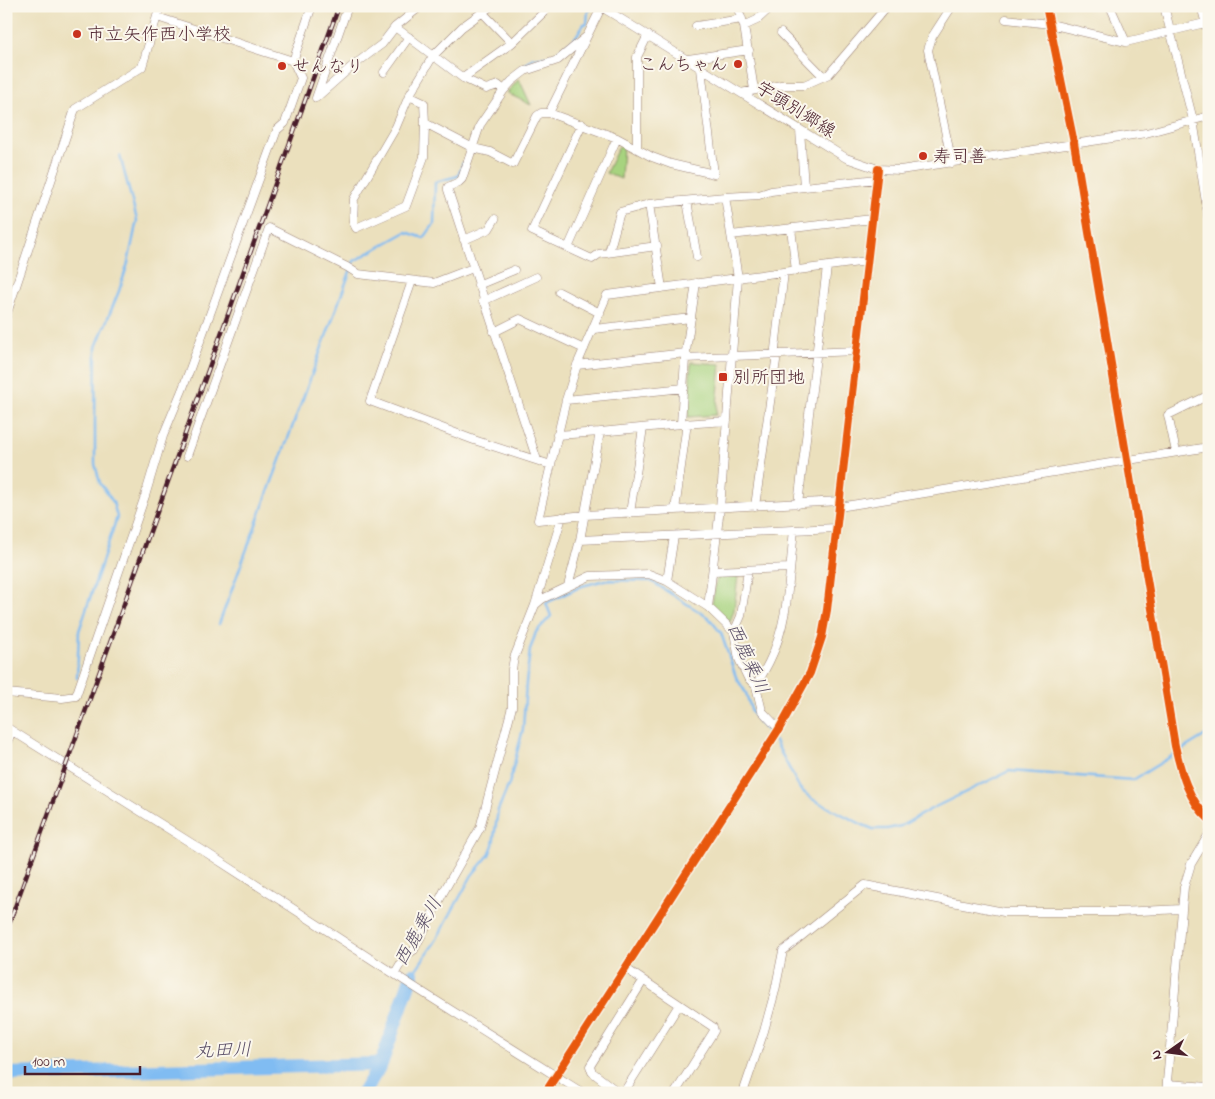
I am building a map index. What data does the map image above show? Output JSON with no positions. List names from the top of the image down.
{
  "streets": {
    "street": ["宇頭別郷線"]
  },
  "water": ["西鹿乗川", "丸田川"],
  "places": {
    "other": [
      "市立矢作西小学校",
      "こんちゃん",
      "せんなり",
      "寿司善"
    ],
    "transit": ["別所団地"]
  },
  "scale_bar": "100 m",
  "north": "left"
}
